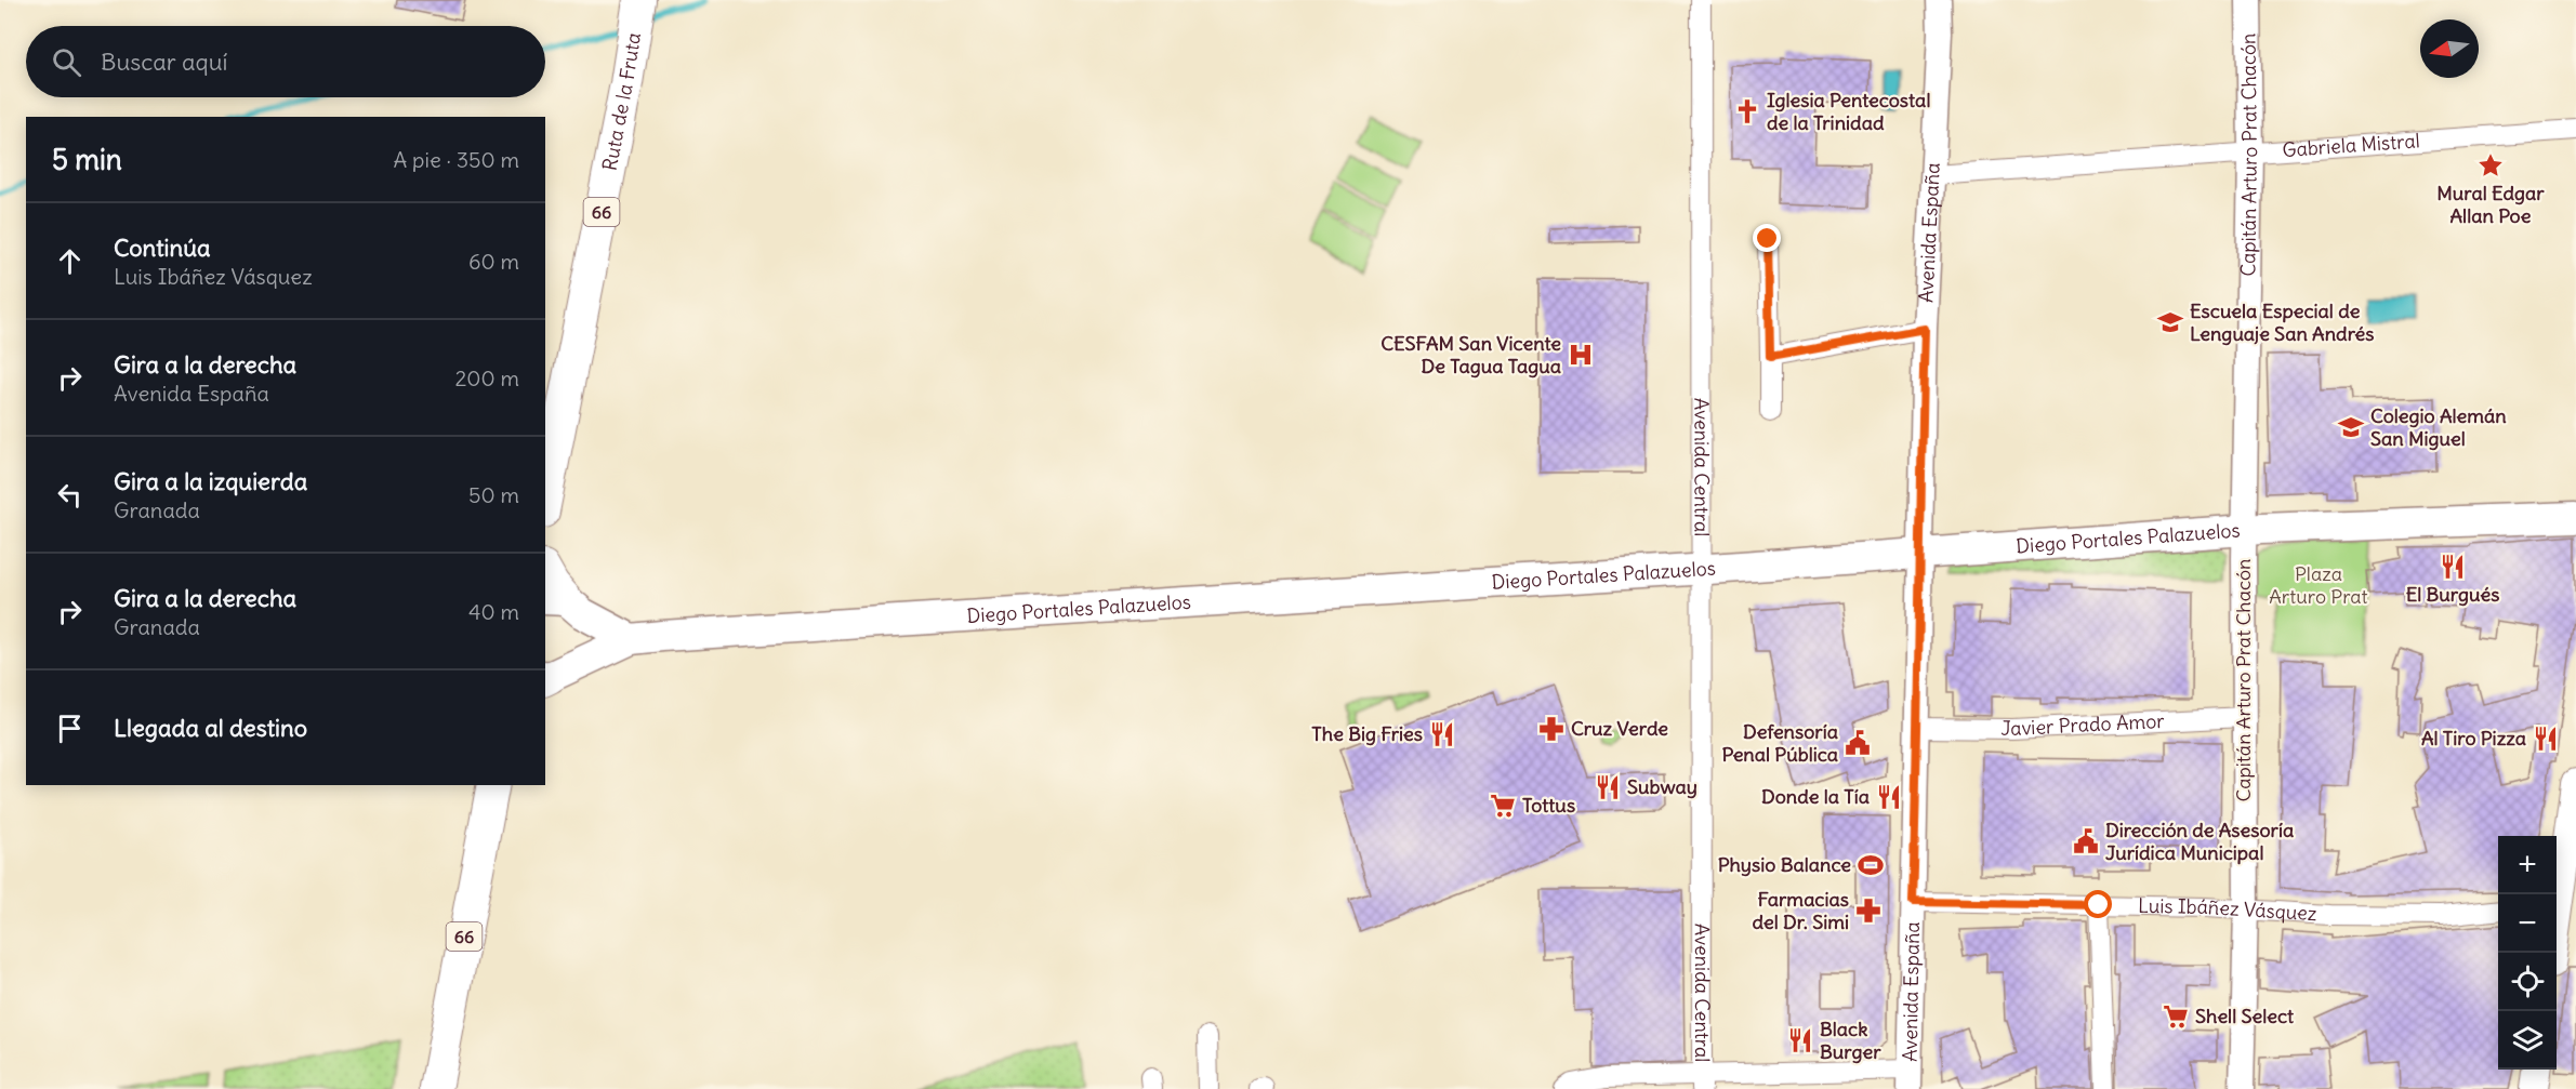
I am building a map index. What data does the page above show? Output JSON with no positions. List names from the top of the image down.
{
  "streets": {
    "highway": ["Ruta de la Fruta", "66"],
    "main road": ["Diego Portales Palazuelos"],
    "street": [
      "Gabriela Mistral",
      "Capitán Arturo Prat Chacón",
      "Avenida España",
      "Avenida Central",
      "Javier Prado Amor",
      "Luis Ibáñez Vásquez"
    ]
  },
  "crossings": [
    ["Gabriela Mistral", "Capitán Arturo Prat Chacón"],
    ["Gabriela Mistral", "Avenida España"],
    ["Capitán Arturo Prat Chacón", "Diego Portales Palazuelos"],
    ["Capitán Arturo Prat Chacón", "Javier Prado Amor"],
    ["Capitán Arturo Prat Chacón", "Luis Ibáñez Vásquez"],
    ["Avenida España", "Diego Portales Palazuelos"],
    ["Avenida España", "Javier Prado Amor"],
    ["Avenida España", "Luis Ibáñez Vásquez"],
    ["Avenida Central", "Diego Portales Palazuelos"]
  ],
  "parks": ["Plaza Arturo Prat"],
  "places": {
    "church": ["Iglesia Pentecostal de la Trinidad"],
    "place": ["Mural Edgar Allan Poe"],
    "school or university": ["Escuela Especial de Lenguaje San Andrés", "Colegio Alemán San Miguel"],
    "hospital": ["CESFAM San Vicente De Tagua Tagua"],
    "restaurant": [
      "El Burgués",
      "The Big Fries",
      "Al Tiro Pizza",
      "Subway",
      "Donde la Tía",
      "Black Burger"
    ],
    "pharmacy": ["Cruz Verde", "Farmacias del Dr. Simi"],
    "public building": ["Defensoría Penal Pública", "Dirección de Asesoría Jurídica Municipal"],
    "supermarket": ["Tottus", "Shell Select"],
    "sports": ["Physio Balance"]
  },
  "north": "left",
  "page": {
    "search": "Buscar aquí",
    "heading": ["5 min", "A pie · 350 m"],
    "list": [
      ["Continúa", "Luis Ibáñez Vásquez", "60 m"],
      ["Gira a la derecha", "Avenida España", "200 m"],
      ["Gira a la izquierda", "Granada", "50 m"],
      ["Gira a la derecha", "Granada", "40 m"],
      "Llegada al destino"
    ],
    "map_buttons": ["+", "−"]
  }
}
